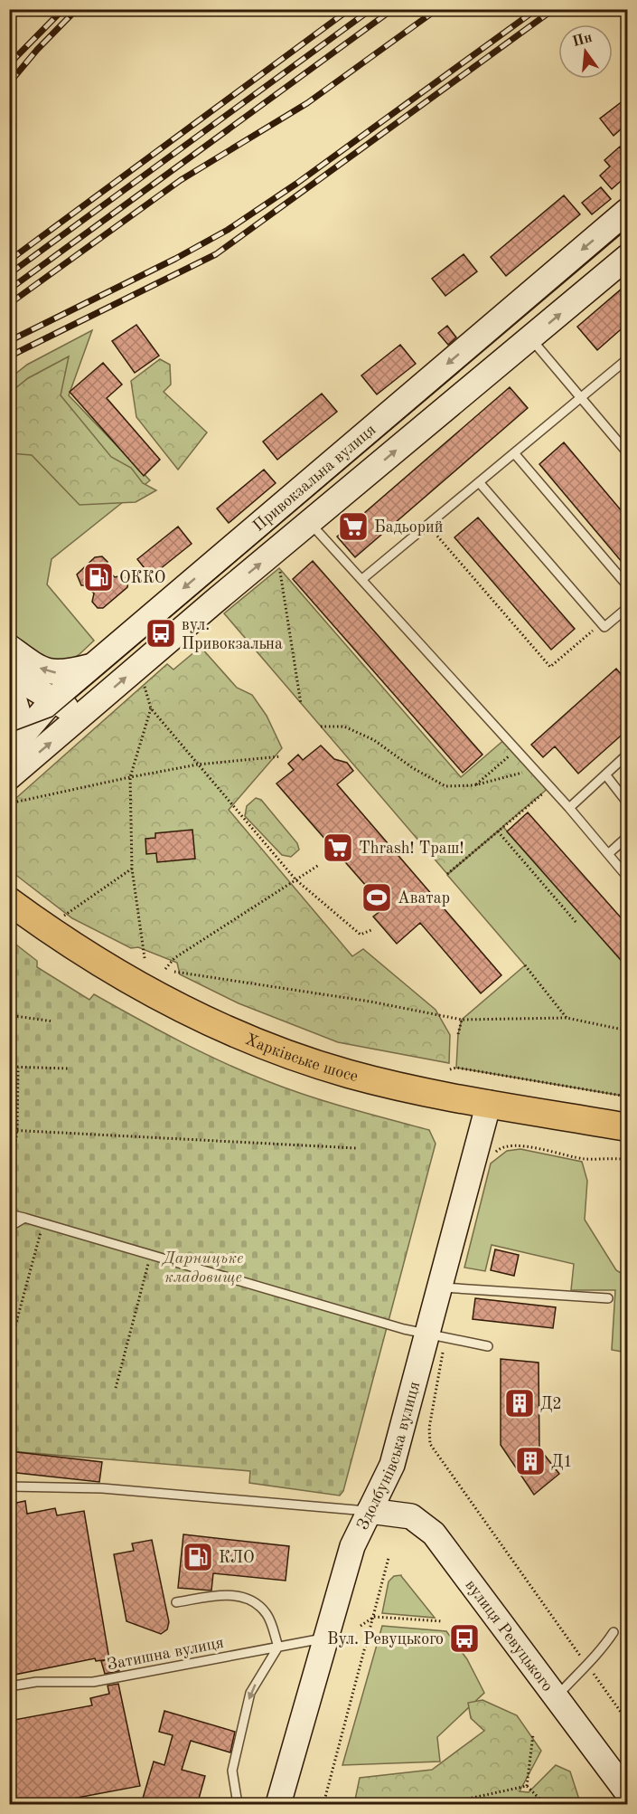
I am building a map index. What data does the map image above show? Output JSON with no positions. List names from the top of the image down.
{
  "streets": {
    "main road": [
      "Привокзальна вулиця",
      "Харківське шосе",
      "Здолбунівська вулиця",
      "вулиця Ревуцького"
    ],
    "lane": ["Затишна вулиця"]
  },
  "crossings": [
    ["Харківське шосе", "Здолбунівська вулиця"],
    ["Здолбунівська вулиця", "вулиця Ревуцького"],
    ["Здолбунівська вулиця", "Затишна вулиця"]
  ],
  "parks": ["Дарницьке кладовище"],
  "places": {
    "supermarket": ["Бадьорий", "Thrash! Траш!"],
    "fuel station": ["ОККО", "КЛО"],
    "bus stop": ["вул. Привокзальна", "Вул. Ревуцького"],
    "sports": ["Аватар"],
    "building": ["Д2", "Д1"]
  },
  "north": "top"
}
